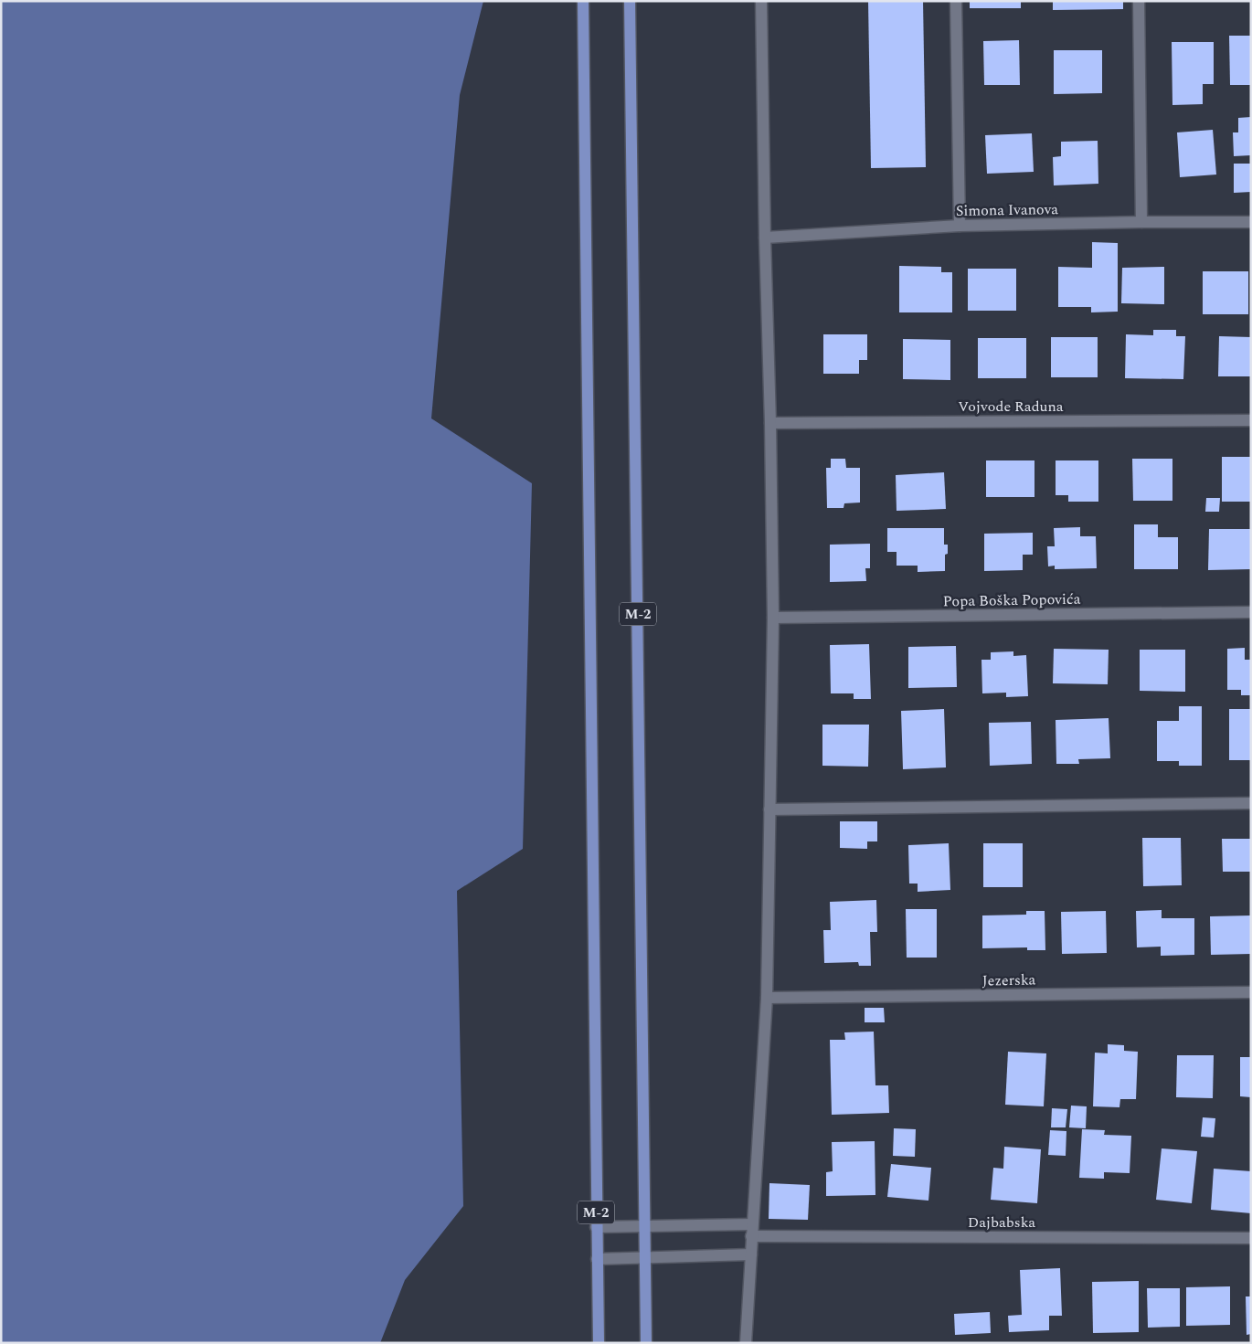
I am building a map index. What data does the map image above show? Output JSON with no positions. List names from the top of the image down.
{
  "streets": {
    "main road": ["M-2"],
    "street": [
      "Simona Ivanova",
      "Vojvode Raduna",
      "Popa Boška Popovića",
      "Jezerska",
      "Dajbabska"
    ]
  },
  "crossings": [
    ["M-2", "Dajbabska"]
  ]
}
